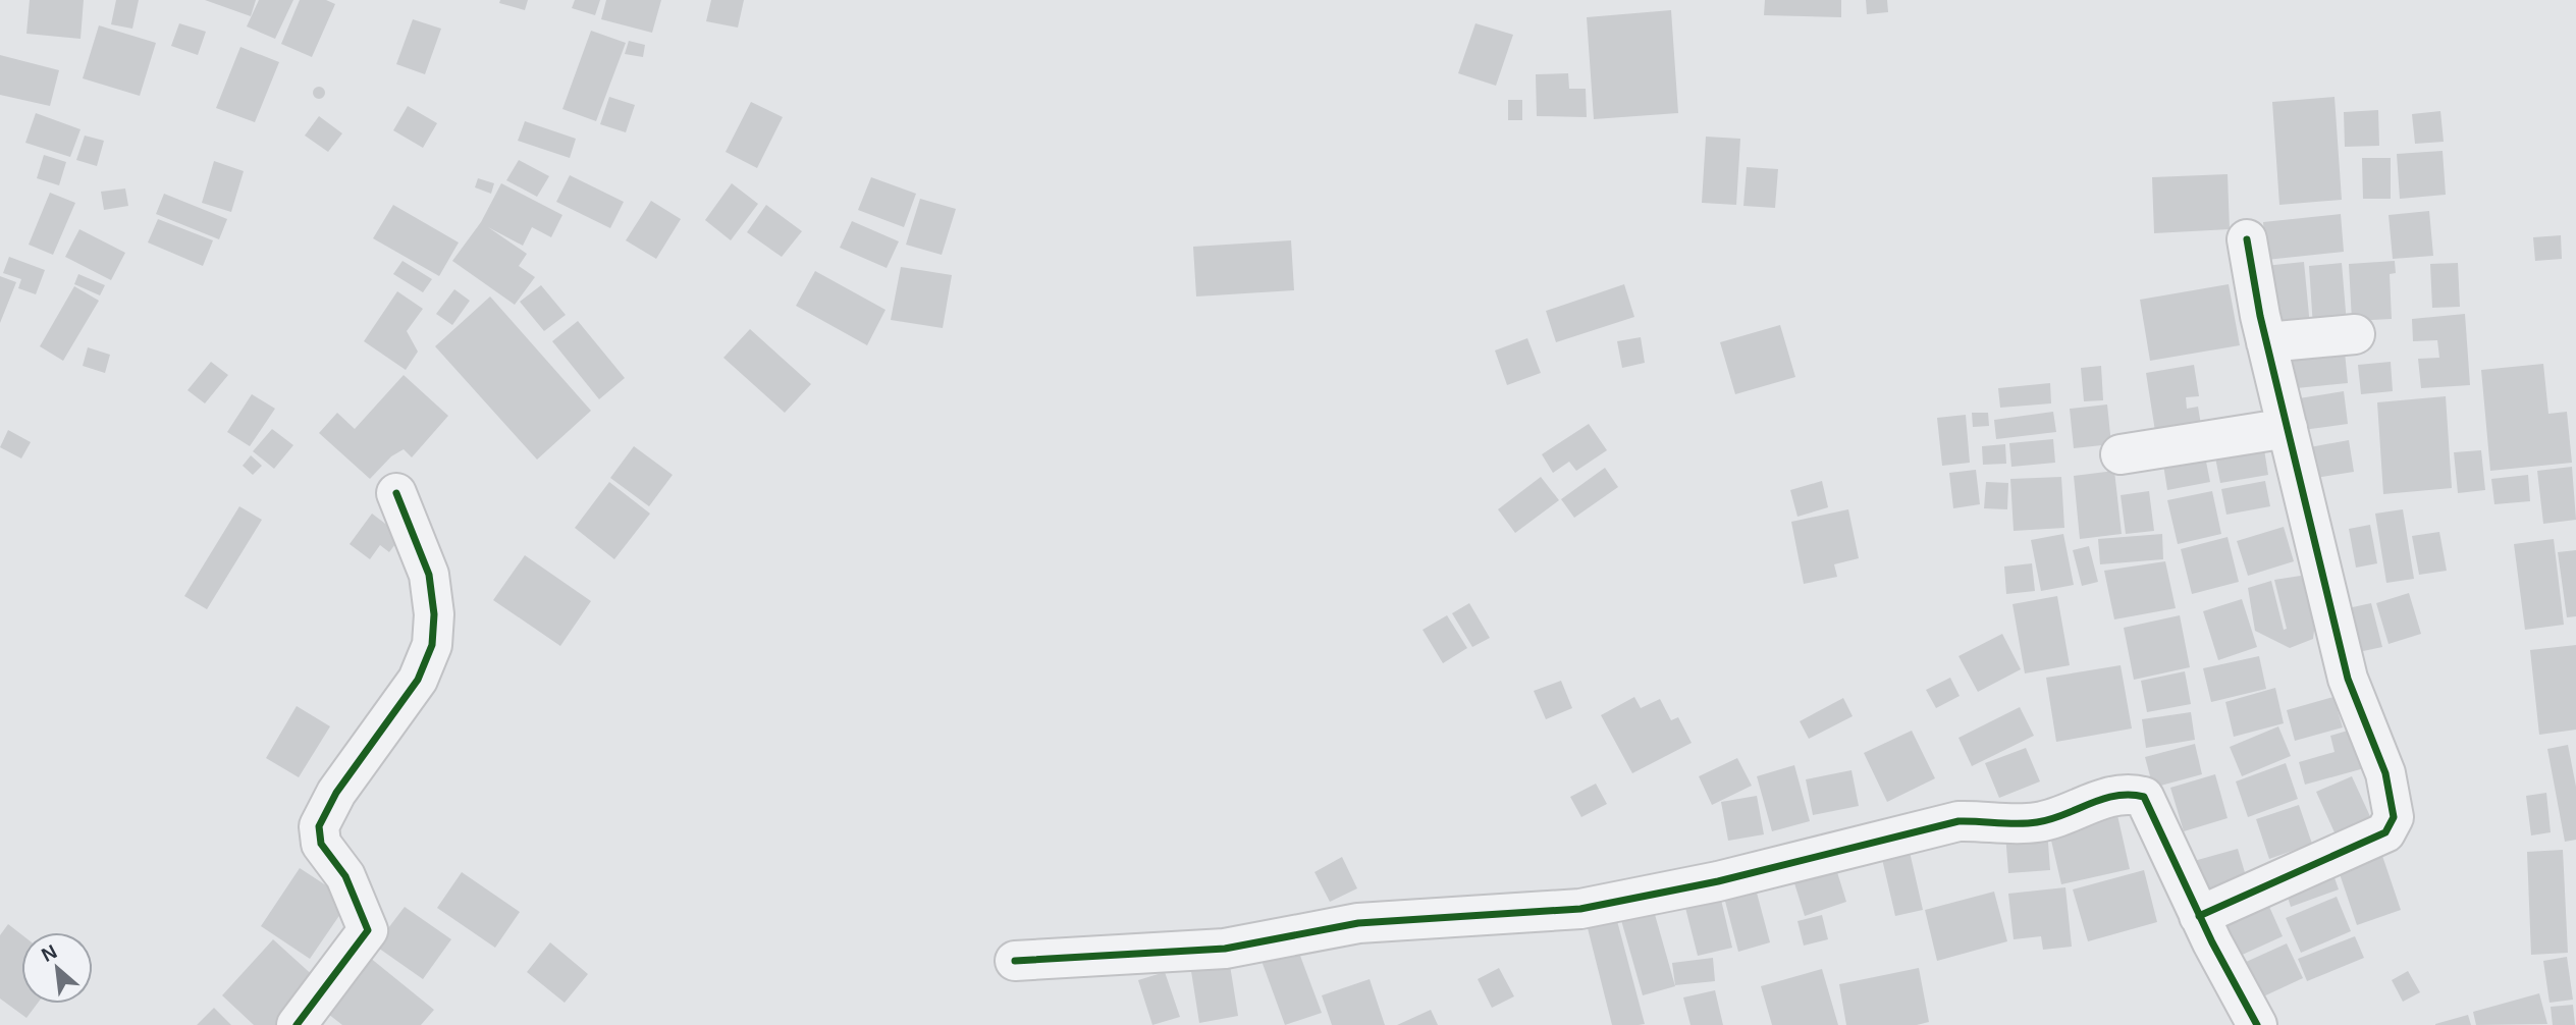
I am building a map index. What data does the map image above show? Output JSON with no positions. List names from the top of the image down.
{
  "north": "top left"
}
